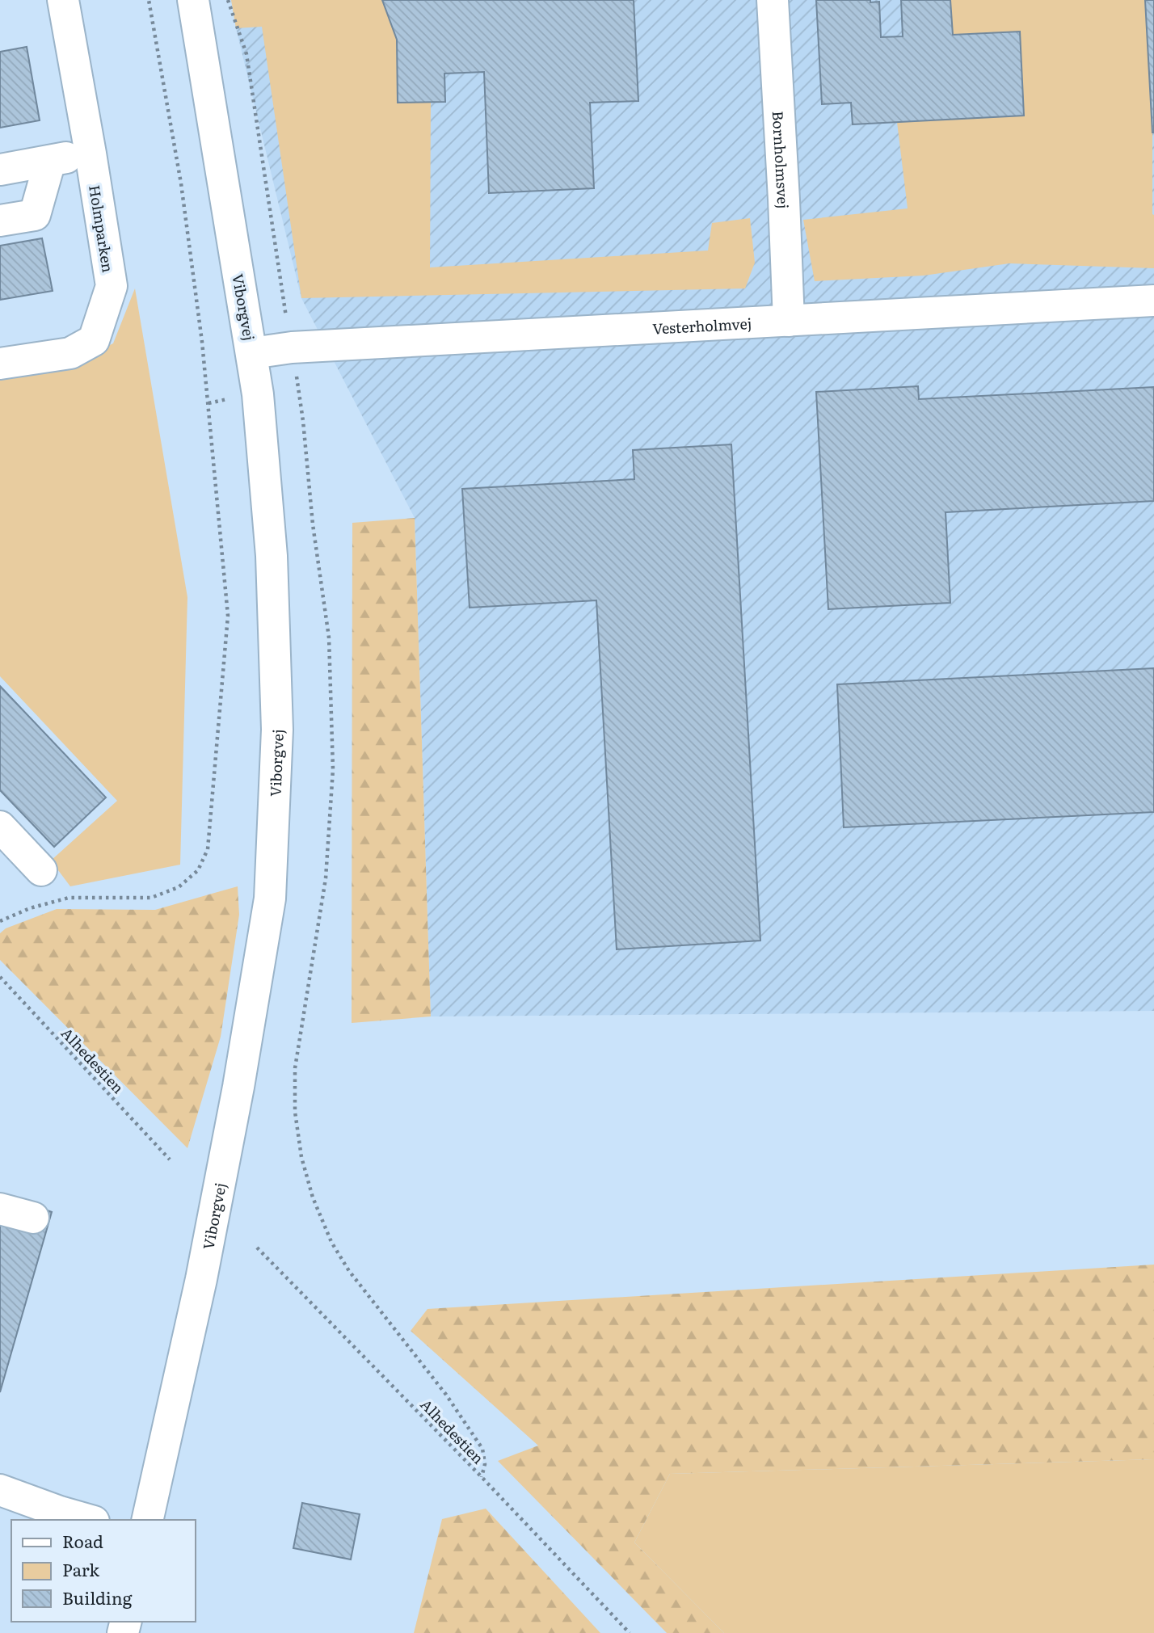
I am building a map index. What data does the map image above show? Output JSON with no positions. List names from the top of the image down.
{
  "streets": {
    "street": [
      "Bornholmsvej",
      "Holmparken",
      "Viborgvej",
      "Vesterholmvej"
    ],
    "path": ["Alhedestien"]
  },
  "crossings": [
    ["Bornholmsvej", "Vesterholmvej"],
    ["Viborgvej", "Vesterholmvej"]
  ],
  "legend": ["Road", "Park", "Building"]
}
